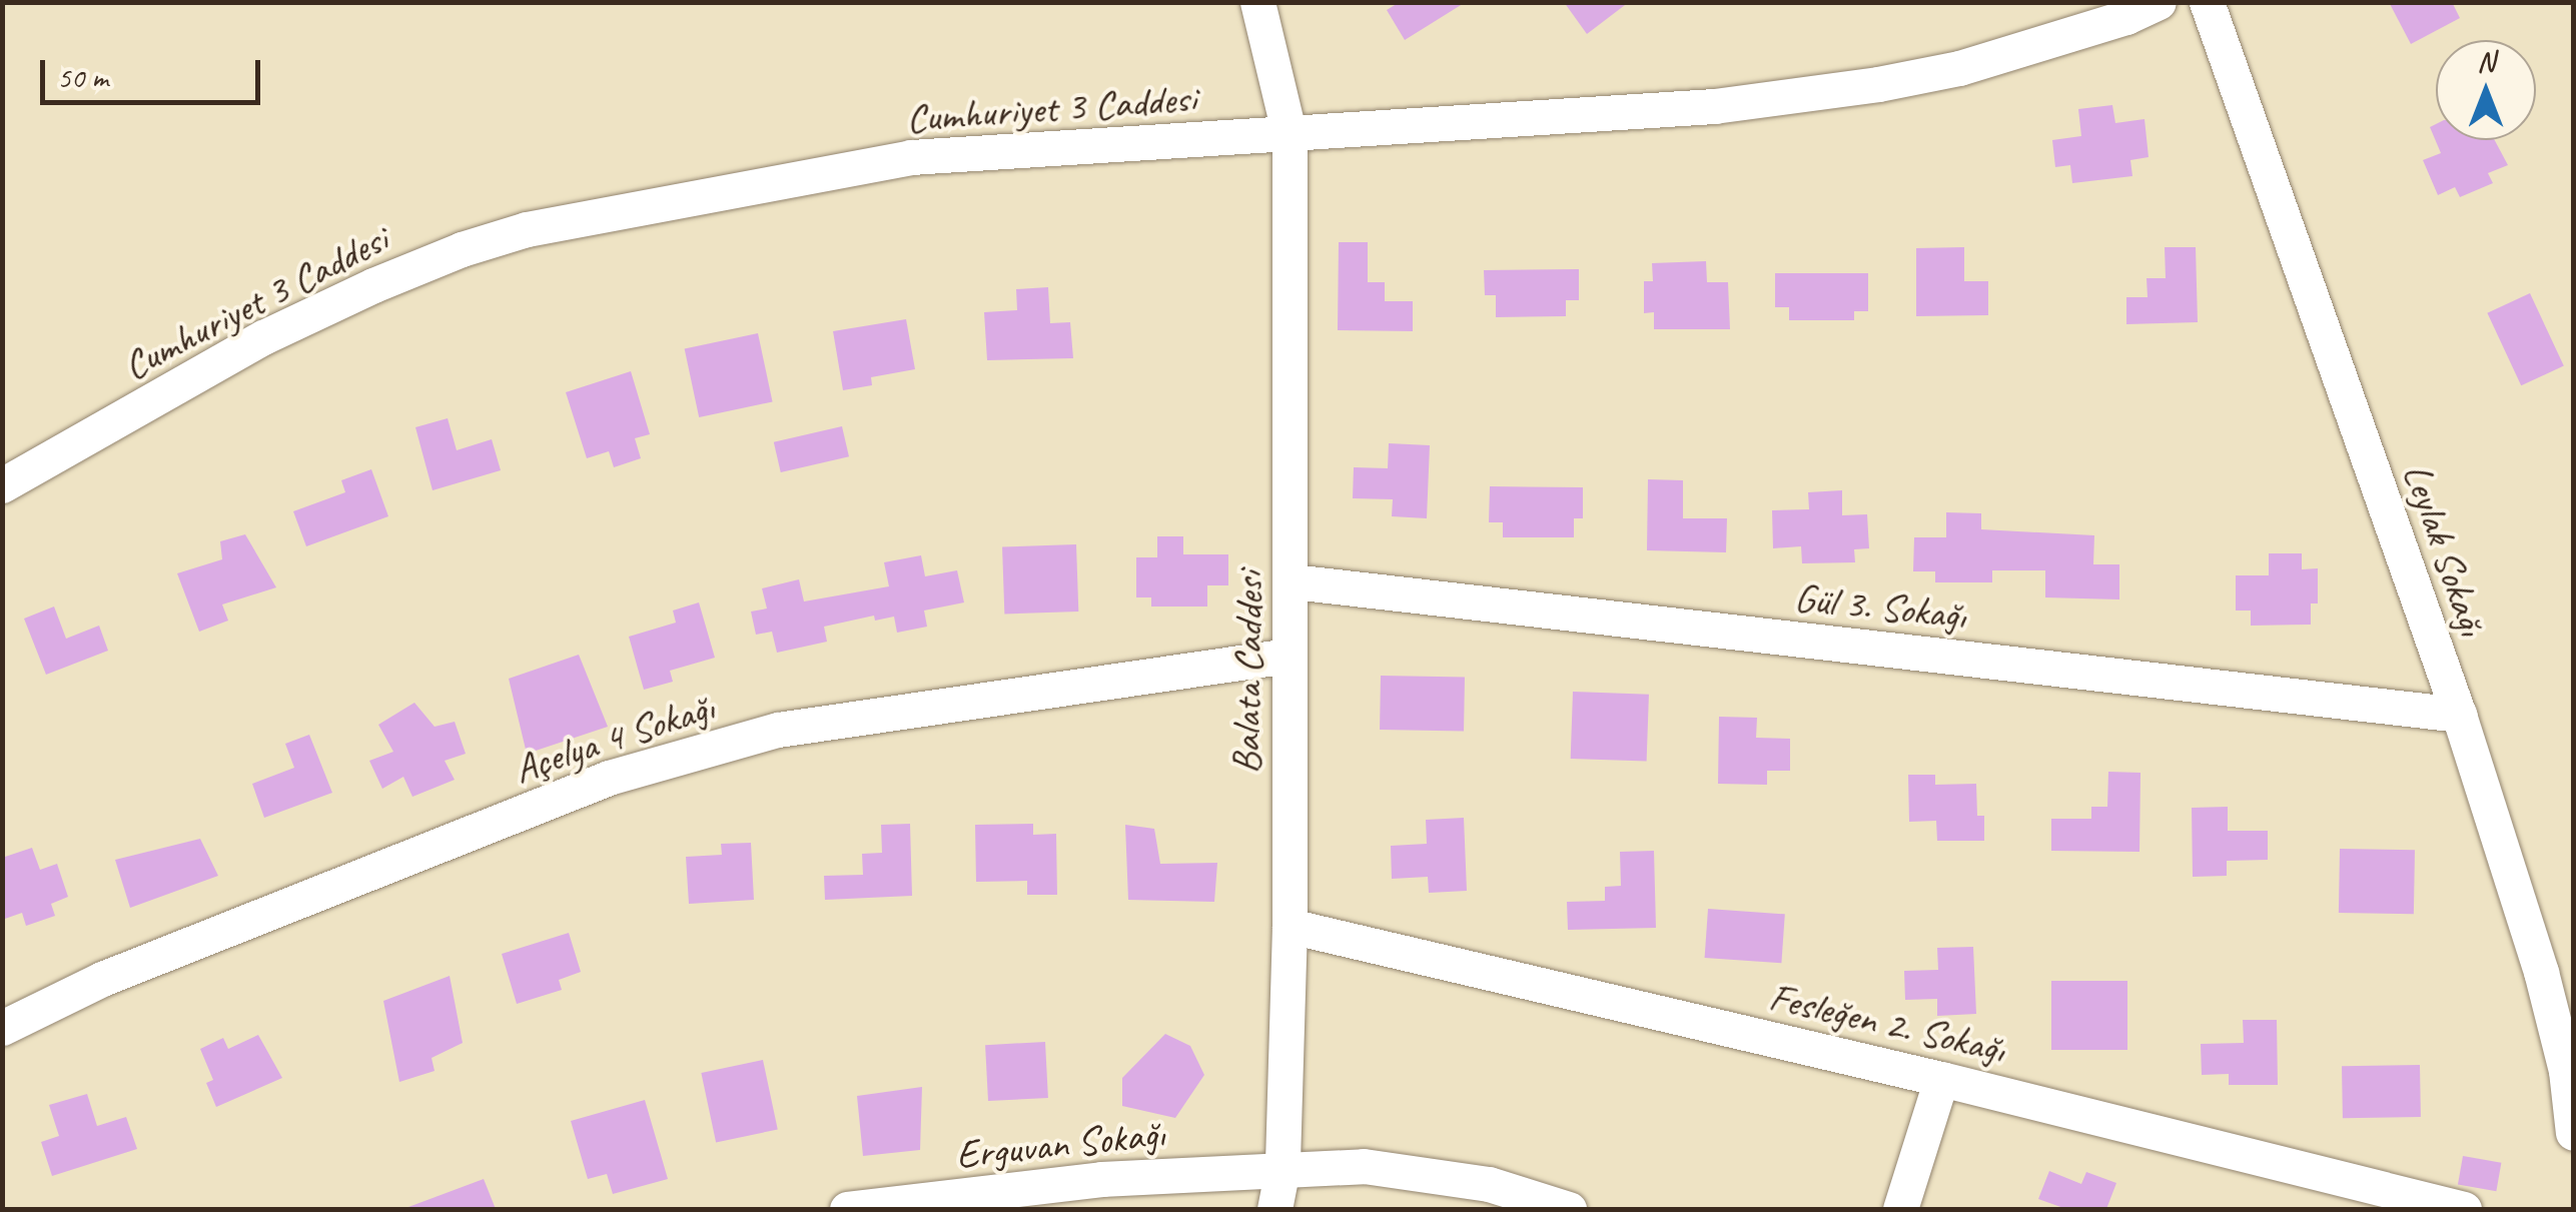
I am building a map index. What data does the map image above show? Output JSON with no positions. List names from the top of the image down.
{
  "streets": {
    "street": [
      "Cumhuriyet 3 Caddesi",
      "Leylak Sokağı",
      "Gül 3. Sokağı",
      "Balata Caddesi",
      "Açelya 4 Sokağı",
      "Fesleğen 2. Sokağı",
      "Erguvan Sokağı"
    ]
  },
  "crossings": [
    ["Cumhuriyet 3 Caddesi", "Balata Caddesi"],
    ["Leylak Sokağı", "Gül 3. Sokağı"],
    ["Gül 3. Sokağı", "Balata Caddesi"],
    ["Balata Caddesi", "Açelya 4 Sokağı"],
    ["Balata Caddesi", "Fesleğen 2. Sokağı"],
    ["Balata Caddesi", "Erguvan Sokağı"]
  ],
  "scale_bar": "50 m",
  "north": "top"
}
